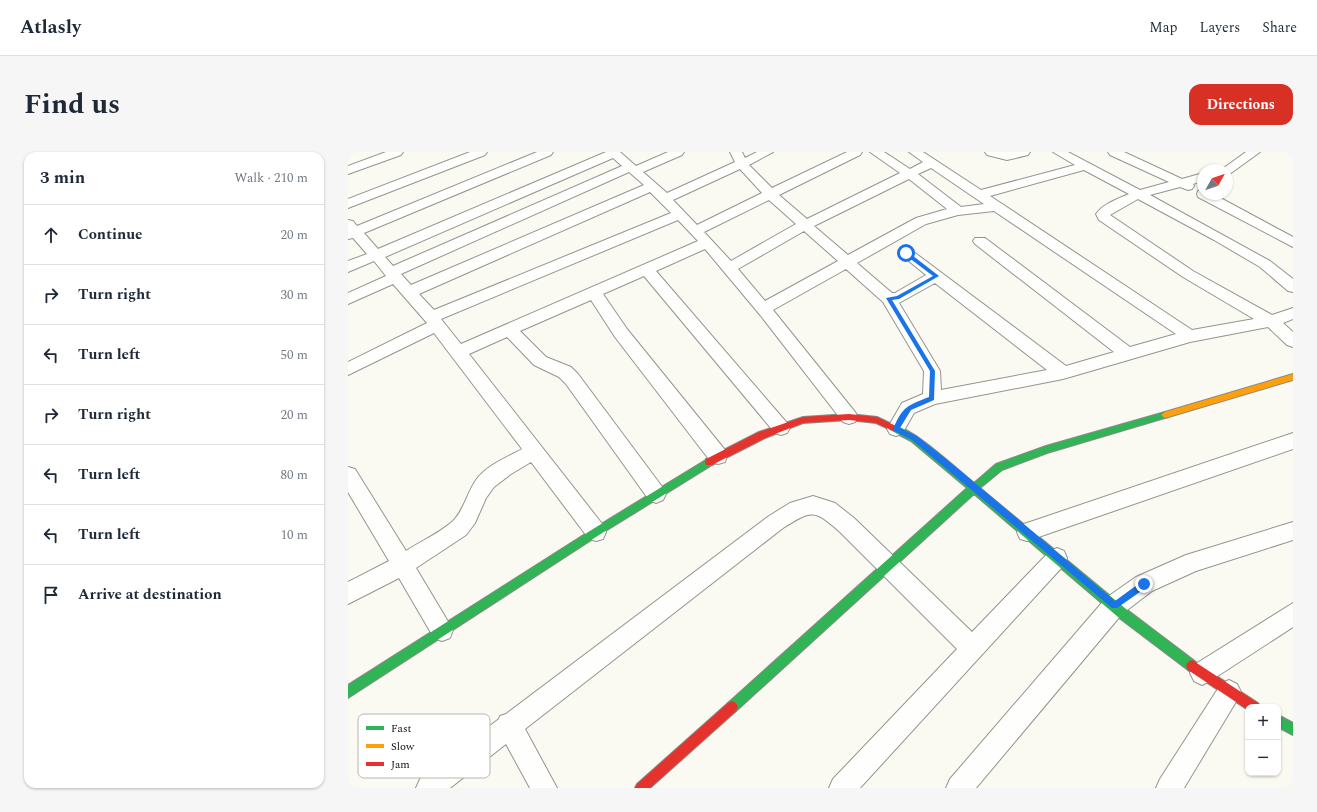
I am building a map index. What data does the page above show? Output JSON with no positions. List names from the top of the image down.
{
  "legend": ["Fast", "Slow", "Jam"],
  "north": "top right",
  "page": {
    "header": "Atlasly",
    "nav": ["Map", "Layers", "Share"],
    "title": "Find us",
    "buttons": "Directions",
    "heading": ["3 min", "Walk · 210 m"],
    "list": [
      ["Continue", "20 m"],
      ["Turn right", "30 m"],
      ["Turn left", "50 m"],
      ["Turn right", "20 m"],
      ["Turn left", "80 m"],
      ["Turn left", "10 m"],
      "Arrive at destination"
    ],
    "map_buttons": ["+", "−"]
  }
}
